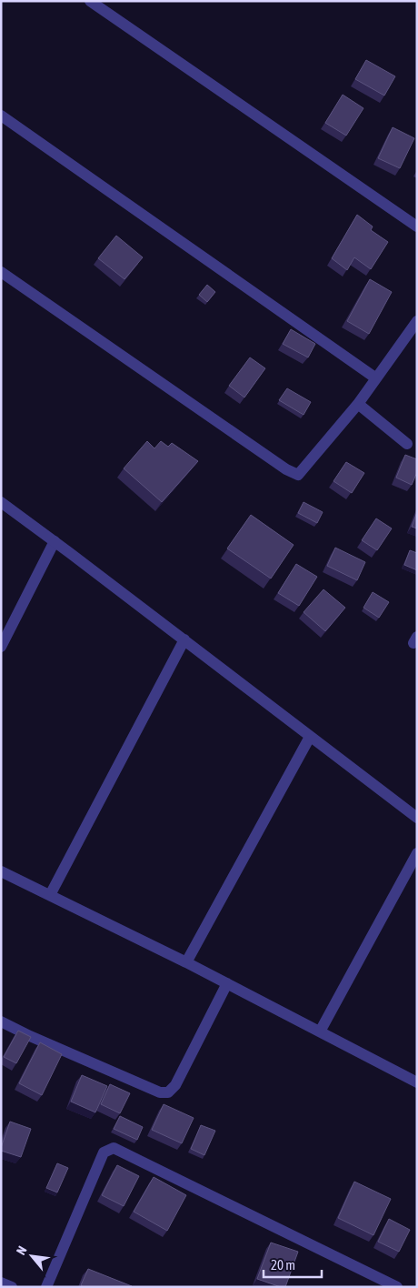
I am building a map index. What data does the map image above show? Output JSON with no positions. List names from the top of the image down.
{
  "scale_bar": "20 m",
  "north": "top left"
}
